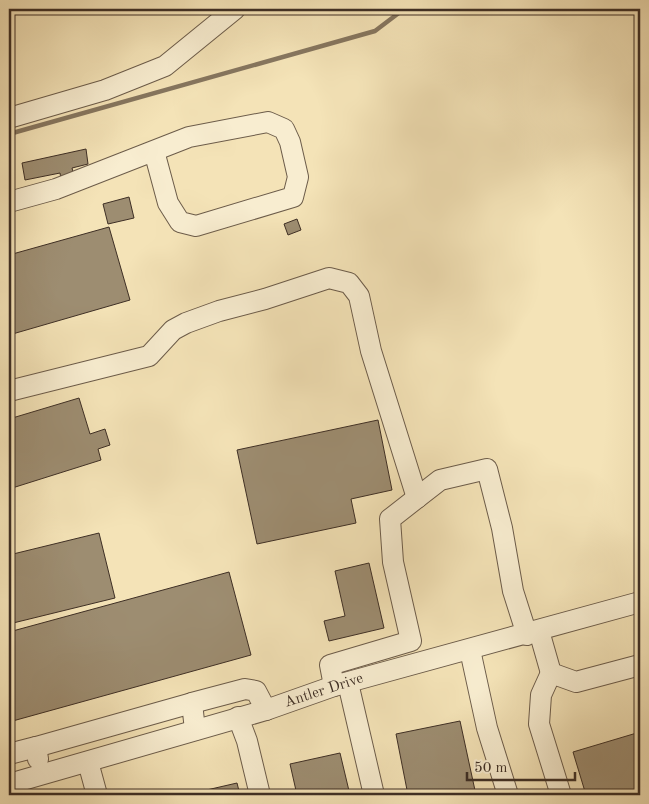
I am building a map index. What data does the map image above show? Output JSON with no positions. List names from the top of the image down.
{
  "streets": {
    "street": ["Antler Drive"]
  },
  "scale_bar": "50 m"
}
